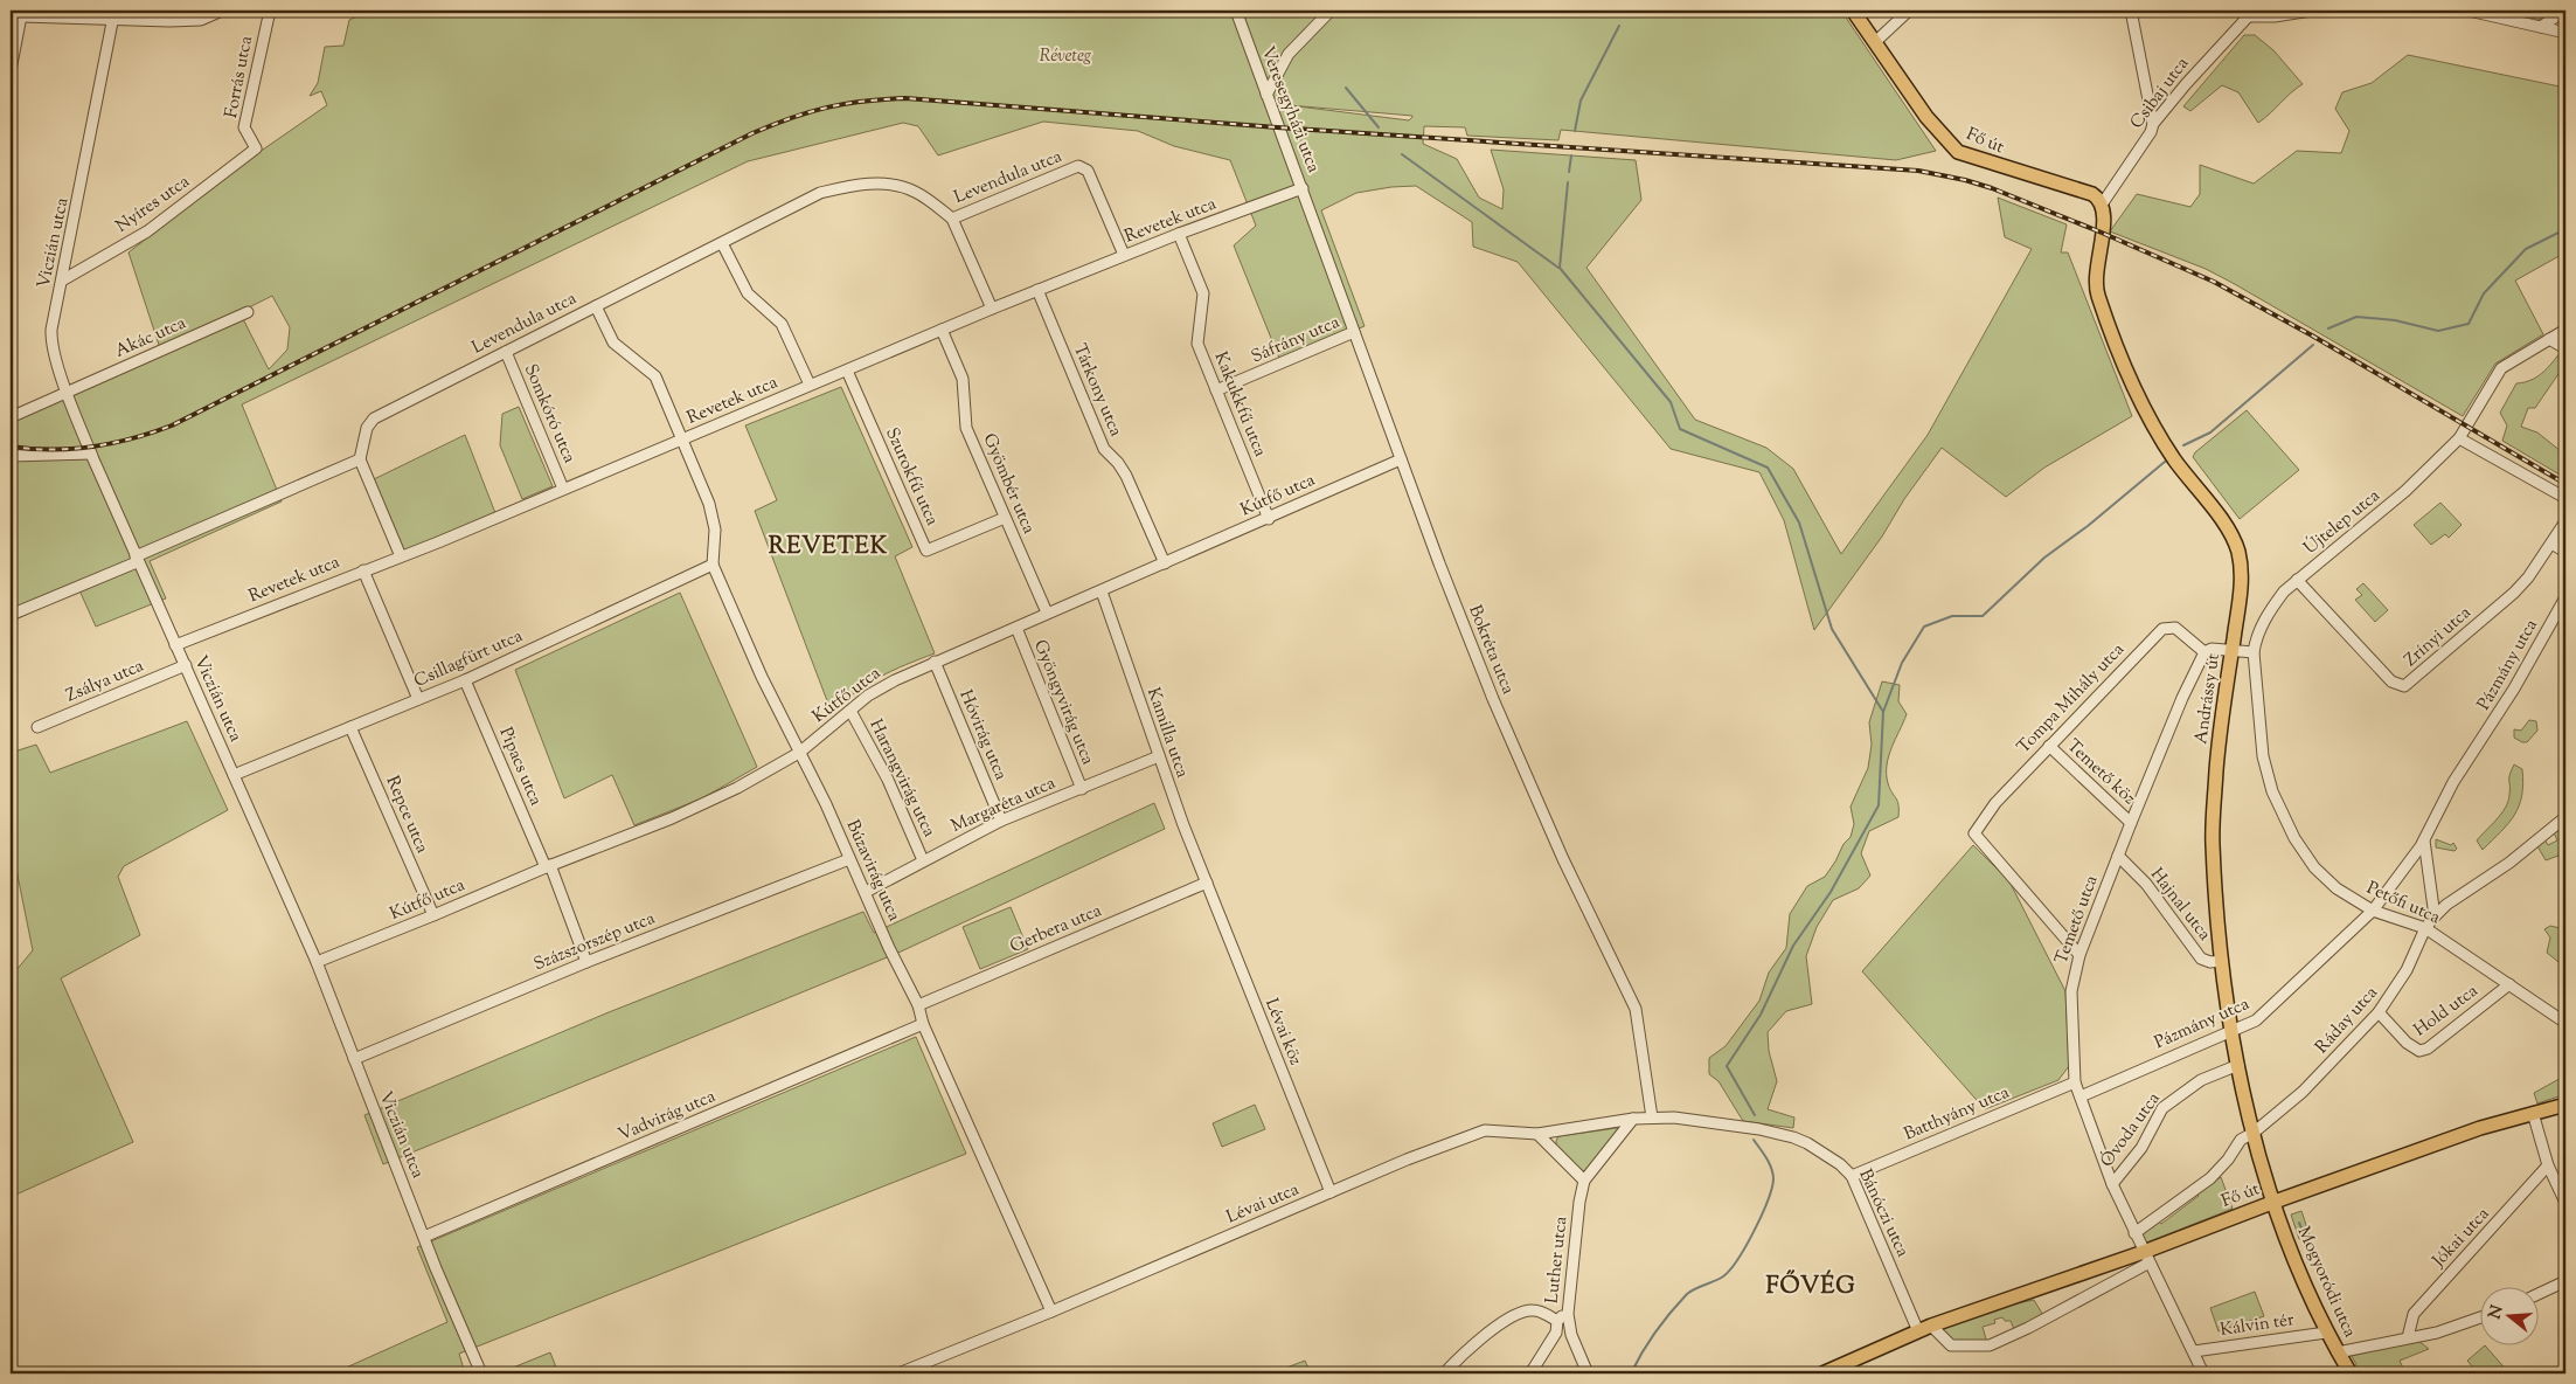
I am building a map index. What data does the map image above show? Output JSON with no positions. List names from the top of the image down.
{
  "streets": {
    "main road": ["Fő út", "Andrássy út", "Mogyoródi utca"],
    "street": [
      "Forrás utca",
      "Csibaj utca",
      "Veresegyházi utca",
      "Levendula utca",
      "Nyíres utca",
      "Revetek utca",
      "Viczián utca",
      "Akác utca",
      "Sáfrány utca",
      "Tárkony utca",
      "Kakukkfű utca",
      "Somkóró utca",
      "Szurokfű utca",
      "Gyömbér utca",
      "Kútfő utca",
      "Újtelep utca",
      "Zrínyi utca",
      "Bokréta utca",
      "Csillagfürt utca",
      "Pázmány utca",
      "Zsálya utca",
      "Tompa Mihály utca",
      "Gyöngyvirág utca",
      "Kamilla utca",
      "Hóvirág utca",
      "Pipacs utca",
      "Temető köz",
      "Harangvirág utca",
      "Margaréta utca",
      "Repce utca",
      "Búzavirág utca",
      "Petőfi utca",
      "Hajnal utca",
      "Temető utca",
      "Gerbera utca",
      "Százszorszép utca",
      "Hold utca",
      "Ráday utca",
      "Lévai köz",
      "Batthyány utca",
      "Vadvirág utca",
      "Óvoda utca",
      "Lévai utca",
      "Bánóczi utca",
      "Jókai utca",
      "Luther utca",
      "Kálvin tér"
    ]
  },
  "crossings": [
    ["Forrás utca", "Nyíres utca"],
    ["Csibaj utca", "Fő út"],
    ["Csibaj utca", "Andrássy út"],
    ["Veresegyházi utca", "Revetek utca"],
    ["Veresegyházi utca", "Bokréta utca"],
    ["Fő út", "Andrássy út"],
    ["Fő út", "Temető utca"],
    ["Fő út", "Bánóczi utca"],
    ["Fő út", "Mogyoródi utca"],
    ["Levendula utca", "Revetek utca"],
    ["Levendula utca", "Somkóró utca"],
    ["Levendula utca", "Búzavirág utca"],
    ["Nyíres utca", "Viczián utca"],
    ["Revetek utca", "Viczián utca"],
    ["Revetek utca", "Tárkony utca"],
    ["Revetek utca", "Kakukkfű utca"],
    ["Revetek utca", "Somkóró utca"],
    ["Revetek utca", "Szurokfű utca"],
    ["Revetek utca", "Gyömbér utca"],
    ["Revetek utca", "Bokréta utca"],
    ["Revetek utca", "Búzavirág utca"],
    ["Viczián utca", "Akác utca"],
    ["Viczián utca", "Kútfő utca"],
    ["Viczián utca", "Csillagfürt utca"],
    ["Viczián utca", "Zsálya utca"],
    ["Viczián utca", "Százszorszép utca"],
    ["Viczián utca", "Vadvirág utca"],
    ["Sáfrány utca", "Kakukkfű utca"],
    ["Sáfrány utca", "Bokréta utca"],
    ["Tárkony utca", "Kútfő utca"],
    ["Kakukkfű utca", "Kútfő utca"],
    ["Szurokfű utca", "Gyömbér utca"],
    ["Gyömbér utca", "Kútfő utca"],
    ["Kútfő utca", "Bokréta utca"],
    ["Kútfő utca", "Gyöngyvirág utca"],
    ["Kútfő utca", "Kamilla utca"],
    ["Kútfő utca", "Hóvirág utca"],
    ["Kútfő utca", "Pipacs utca"],
    ["Kútfő utca", "Harangvirág utca"],
    ["Kútfő utca", "Repce utca"],
    ["Kútfő utca", "Búzavirág utca"],
    ["Újtelep utca", "Zrínyi utca"],
    ["Újtelep utca", "Petőfi utca"],
    ["Bokréta utca", "Lévai utca"],
    ["Bokréta utca", "Bánóczi utca"],
    ["Csillagfürt utca", "Pipacs utca"],
    ["Csillagfürt utca", "Repce utca"],
    ["Csillagfürt utca", "Búzavirág utca"],
    ["Pázmány utca", "Andrássy út"],
    ["Pázmány utca", "Petőfi utca"],
    ["Pázmány utca", "Temető utca"],
    ["Tompa Mihály utca", "Temető köz"],
    ["Tompa Mihály utca", "Temető utca"],
    ["Andrássy út", "Hajnal utca"],
    ["Andrássy út", "Ráday utca"],
    ["Andrássy út", "Óvoda utca"],
    ["Andrássy út", "Mogyoródi utca"],
    ["Gyöngyvirág utca", "Margaréta utca"],
    ["Kamilla utca", "Margaréta utca"],
    ["Kamilla utca", "Gerbera utca"],
    ["Kamilla utca", "Lévai köz"],
    ["Hóvirág utca", "Margaréta utca"],
    ["Pipacs utca", "Százszorszép utca"],
    ["Temető köz", "Temető utca"],
    ["Harangvirág utca", "Margaréta utca"],
    ["Margaréta utca", "Búzavirág utca"],
    ["Búzavirág utca", "Gerbera utca"],
    ["Búzavirág utca", "Százszorszép utca"],
    ["Búzavirág utca", "Vadvirág utca"],
    ["Búzavirág utca", "Lévai utca"],
    ["Petőfi utca", "Hold utca"],
    ["Petőfi utca", "Ráday utca"],
    ["Hajnal utca", "Temető utca"],
    ["Temető utca", "Ráday utca"],
    ["Temető utca", "Batthyány utca"],
    ["Temető utca", "Óvoda utca"],
    ["Temető utca", "Kálvin tér"],
    ["Gerbera utca", "Lévai köz"],
    ["Hold utca", "Ráday utca"],
    ["Lévai köz", "Lévai utca"],
    ["Batthyány utca", "Bánóczi utca"],
    ["Lévai utca", "Bánóczi utca"],
    ["Lévai utca", "Luther utca"],
    ["Mogyoródi utca", "Kálvin tér"]
  ],
  "districts": ["REVETEK", "FŐVÉG"],
  "parks": ["Réveteg"],
  "north": "left"
}
